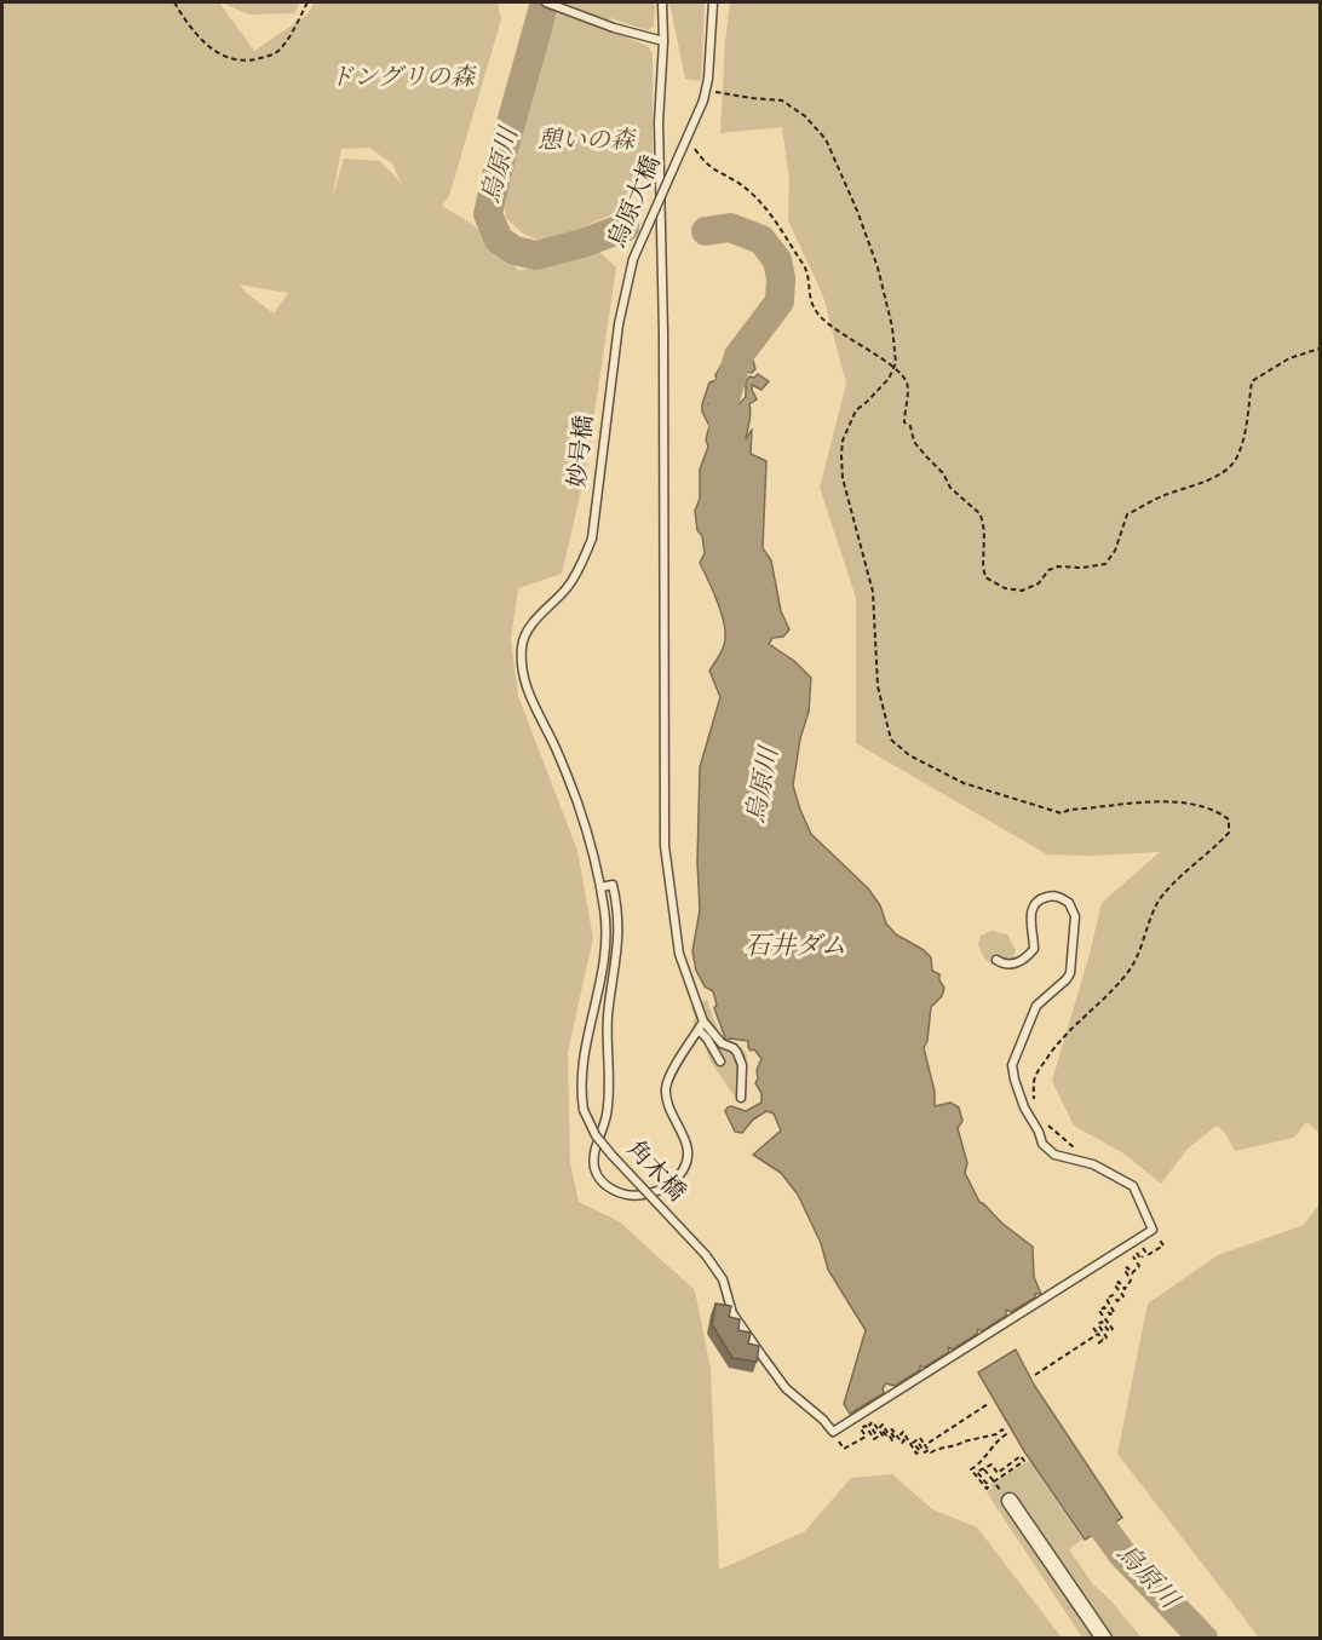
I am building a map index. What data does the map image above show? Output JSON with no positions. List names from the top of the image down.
{
  "streets": {
    "lane": ["烏原大橋", "妙号橋", "角木橋"]
  },
  "crossings": [
    ["烏原大橋", "妙号橋"],
    ["妙号橋", "角木橋"]
  ],
  "water": ["烏原川", "石井ダム"],
  "parks": ["ドングリの森", "憩いの森"]
}
